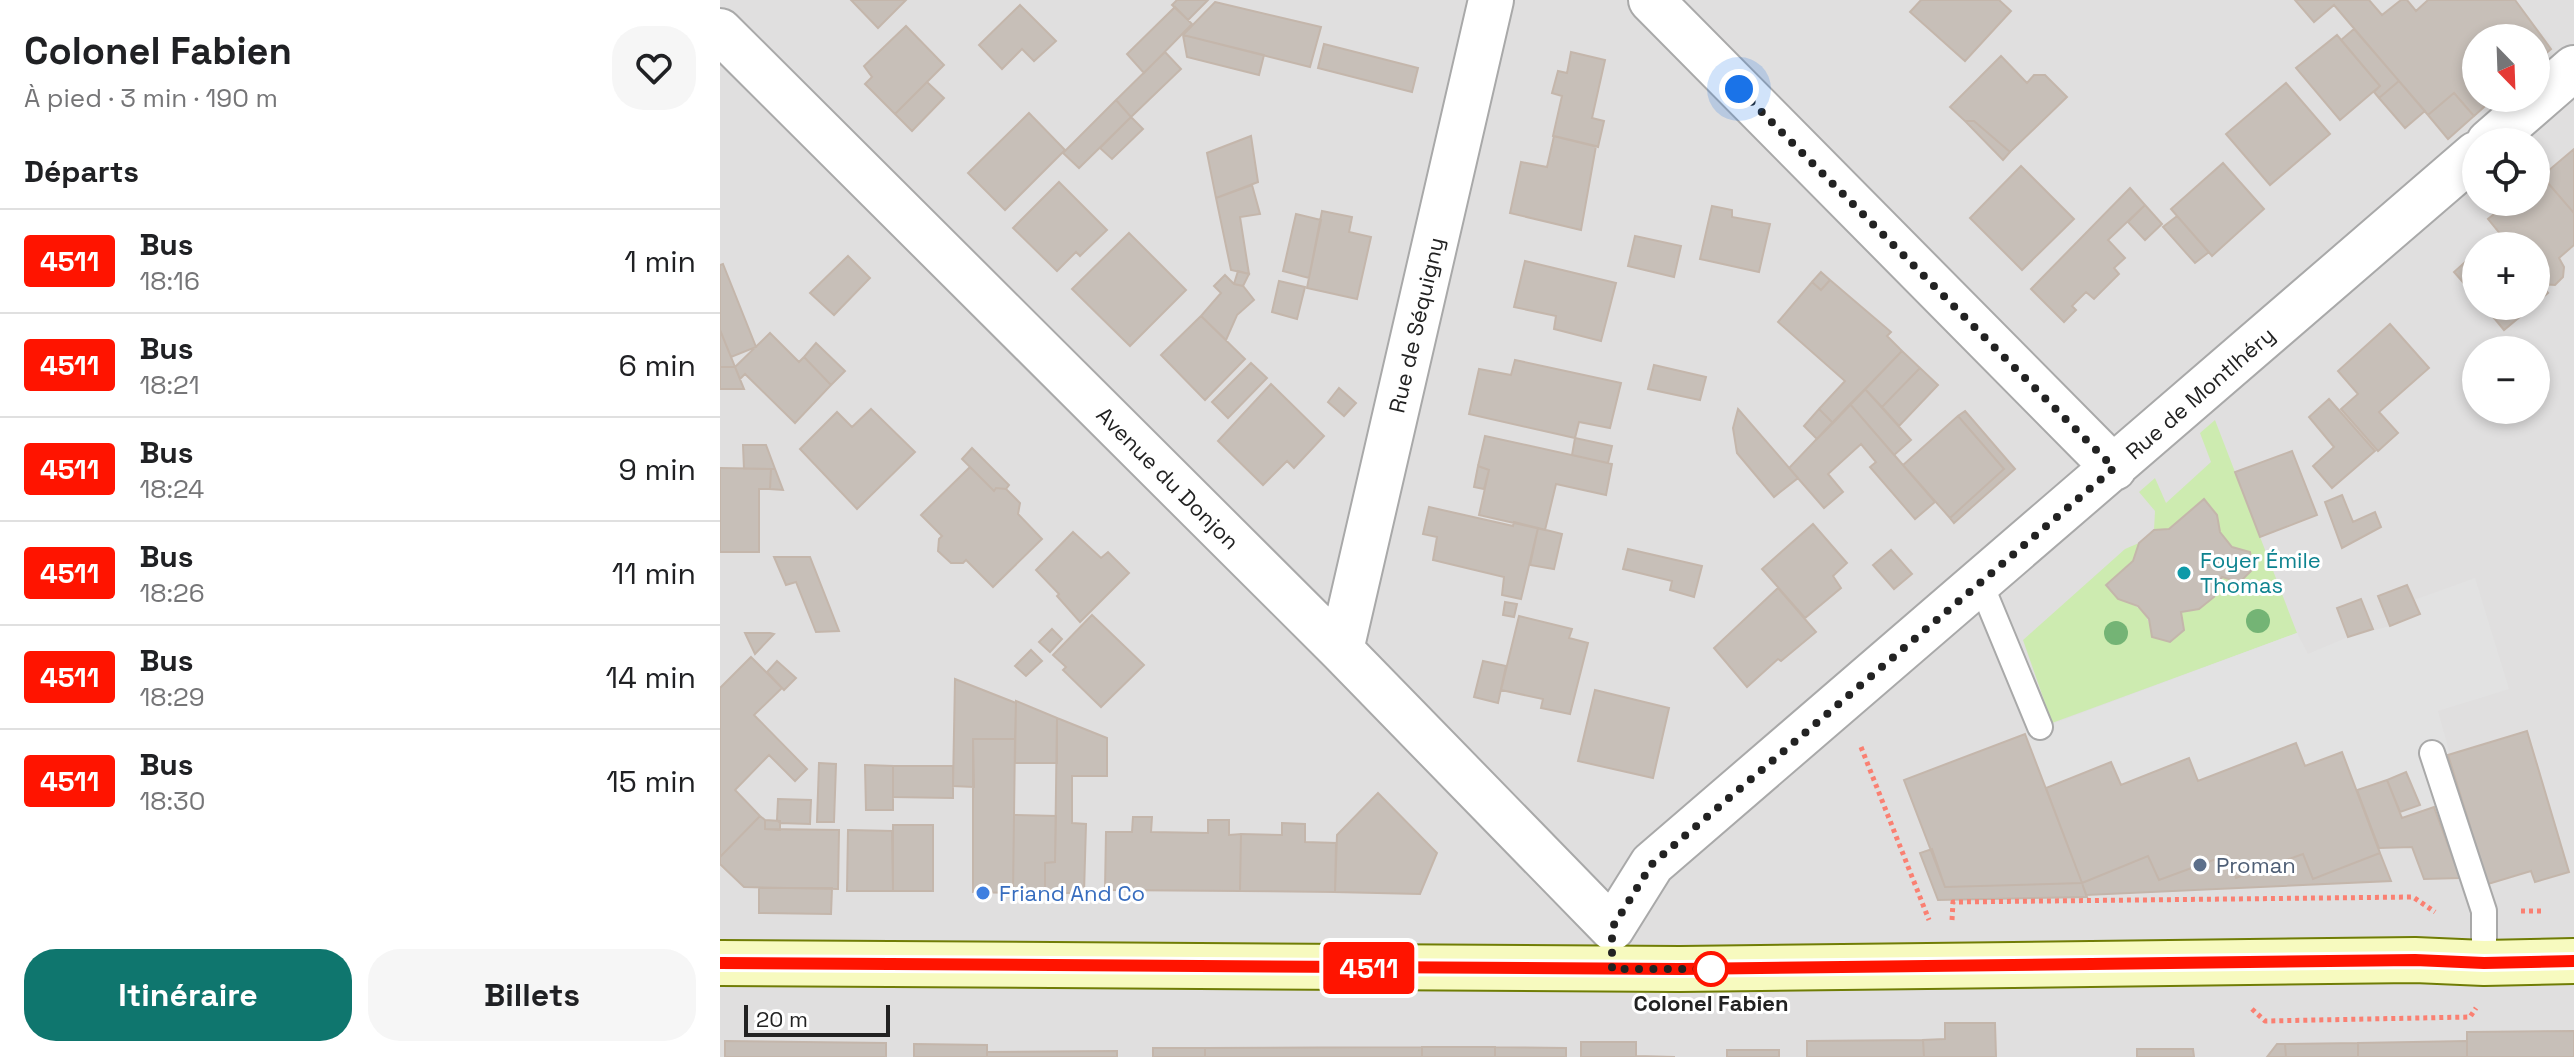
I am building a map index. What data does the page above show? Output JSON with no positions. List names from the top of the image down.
{
  "streets": {
    "street": ["Rue de Séquigny", "Rue de Montlhéry", "Avenue du Donjon"]
  },
  "crossings": [
    ["Rue de Séquigny", "Avenue du Donjon"],
    ["Rue de Montlhéry", "Avenue du Donjon"]
  ],
  "places": [
    "Foyer Émile Thomas",
    "Proman",
    "Friand And Co",
    "Colonel Fabien"
  ],
  "lines": ["bus line 4511"],
  "scale_bar": "20 m",
  "north": "bottom right",
  "page": {
    "heading": [
      ["Colonel Fabien", "À pied · 3 min · 190 m"],
      "Départs"
    ],
    "on_map": "4511",
    "map_buttons": ["+", "−"],
    "list": [
      {
        "mark": "4511",
        "name": "Bus",
        "note": "18:16",
        "value": "1 min"
      },
      {
        "mark": "4511",
        "name": "Bus",
        "note": "18:21",
        "value": "6 min"
      },
      {
        "mark": "4511",
        "name": "Bus",
        "note": "18:24",
        "value": "9 min"
      },
      {
        "mark": "4511",
        "name": "Bus",
        "note": "18:26",
        "value": "11 min"
      },
      {
        "mark": "4511",
        "name": "Bus",
        "note": "18:29",
        "value": "14 min"
      },
      {
        "mark": "4511",
        "name": "Bus",
        "note": "18:30",
        "value": "15 min"
      }
    ],
    "buttons": ["Itinéraire", "Billets"],
    "scale": "20 m"
  }
}
